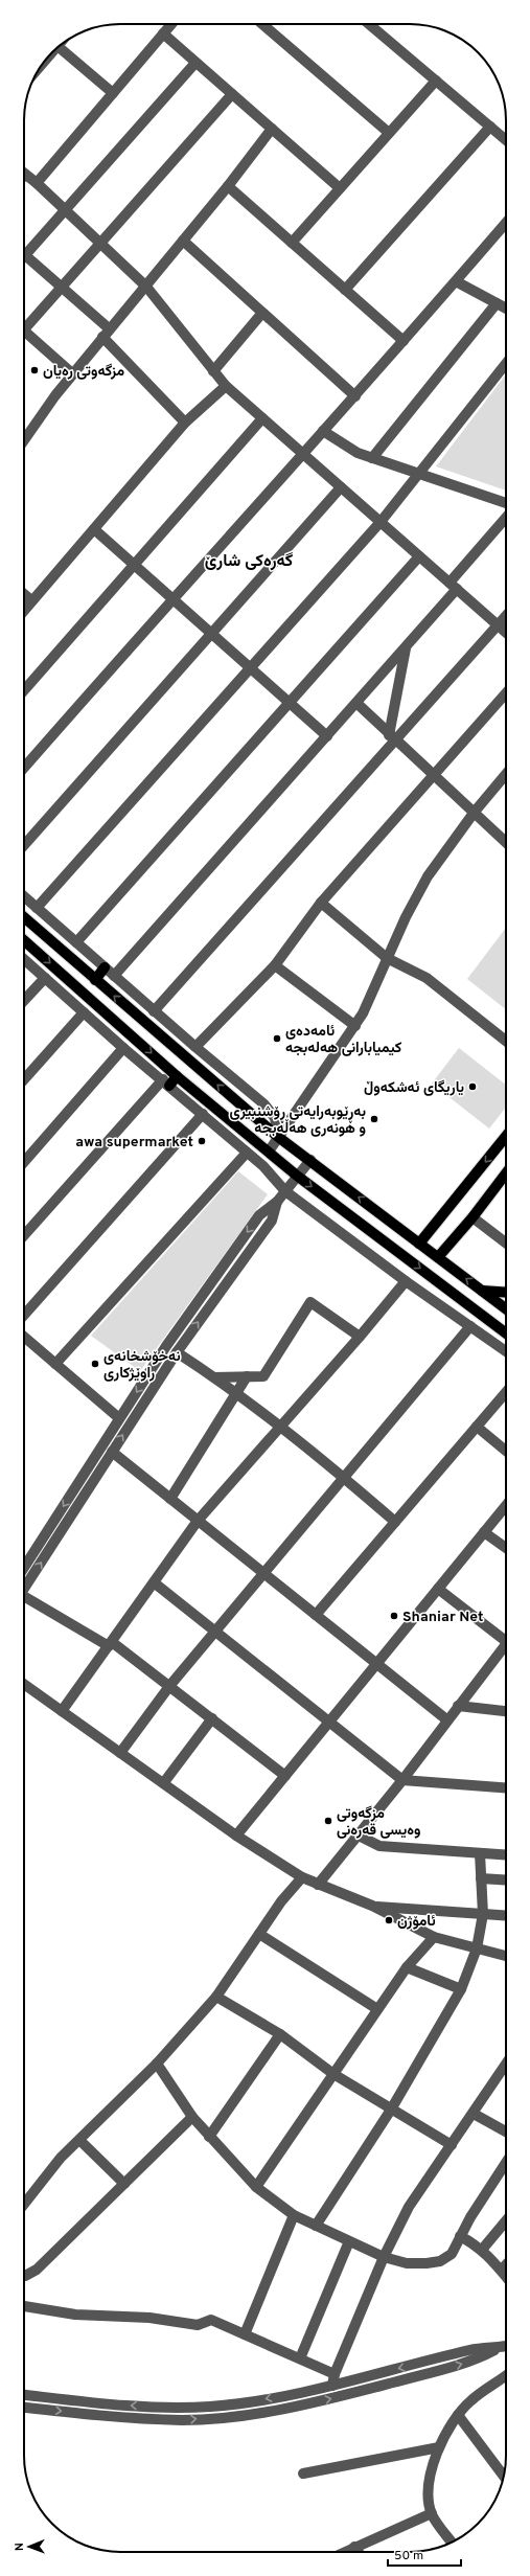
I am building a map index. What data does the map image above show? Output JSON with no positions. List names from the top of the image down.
{
  "districts": ["گەرەکی شارێ"],
  "places": [
    "مزگەوتی رەیان",
    "ئامەدەی کیمیابارانی هەلەبجە",
    "یاریگای ئەشکەوڵ",
    "بەڕێوبەرایەتی ڕۆشنبیری و هونەری هەڵەبجە",
    "awa supermarket",
    "نەخۆشخانەی راوێژکاری",
    "Shaniar Net",
    "مزگەوتی وەیسی قەرەنی",
    "ئامۆژن"
  ],
  "scale_bar": "50 m",
  "north": "left"
}
